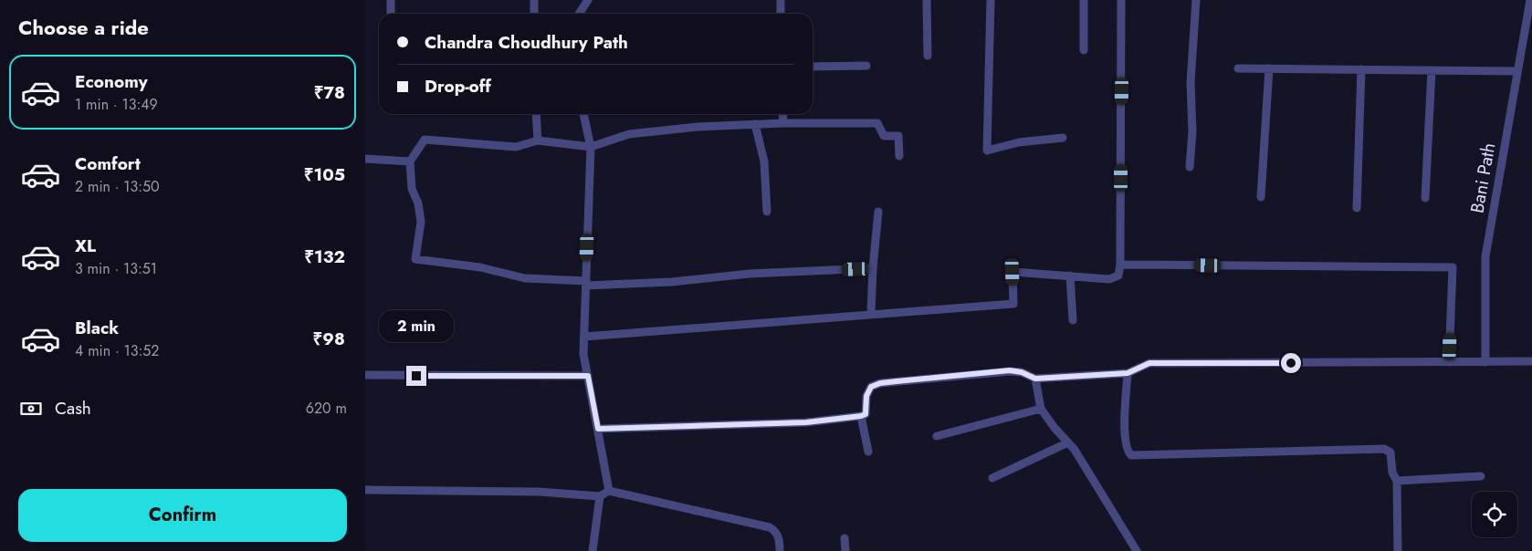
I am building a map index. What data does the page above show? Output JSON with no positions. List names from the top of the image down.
{
  "streets": {
    "street": ["Bani Path"]
  },
  "page": {
    "heading": "Choose a ride",
    "banner": ["Chandra Choudhury Path", "Drop-off"],
    "list": [
      {
        "name": "Economy",
        "note": "1 min · 13:49",
        "value": "₹78"
      },
      {
        "name": "Comfort",
        "note": "2 min · 13:50",
        "value": "₹105"
      },
      {
        "name": "XL",
        "note": "3 min · 13:51",
        "value": "₹132"
      },
      {
        "name": "Black",
        "note": "4 min · 13:52",
        "value": "₹98"
      }
    ],
    "bubble": "2 min",
    "pay": ["Cash", "620 m"],
    "buttons": "Confirm"
  }
}
